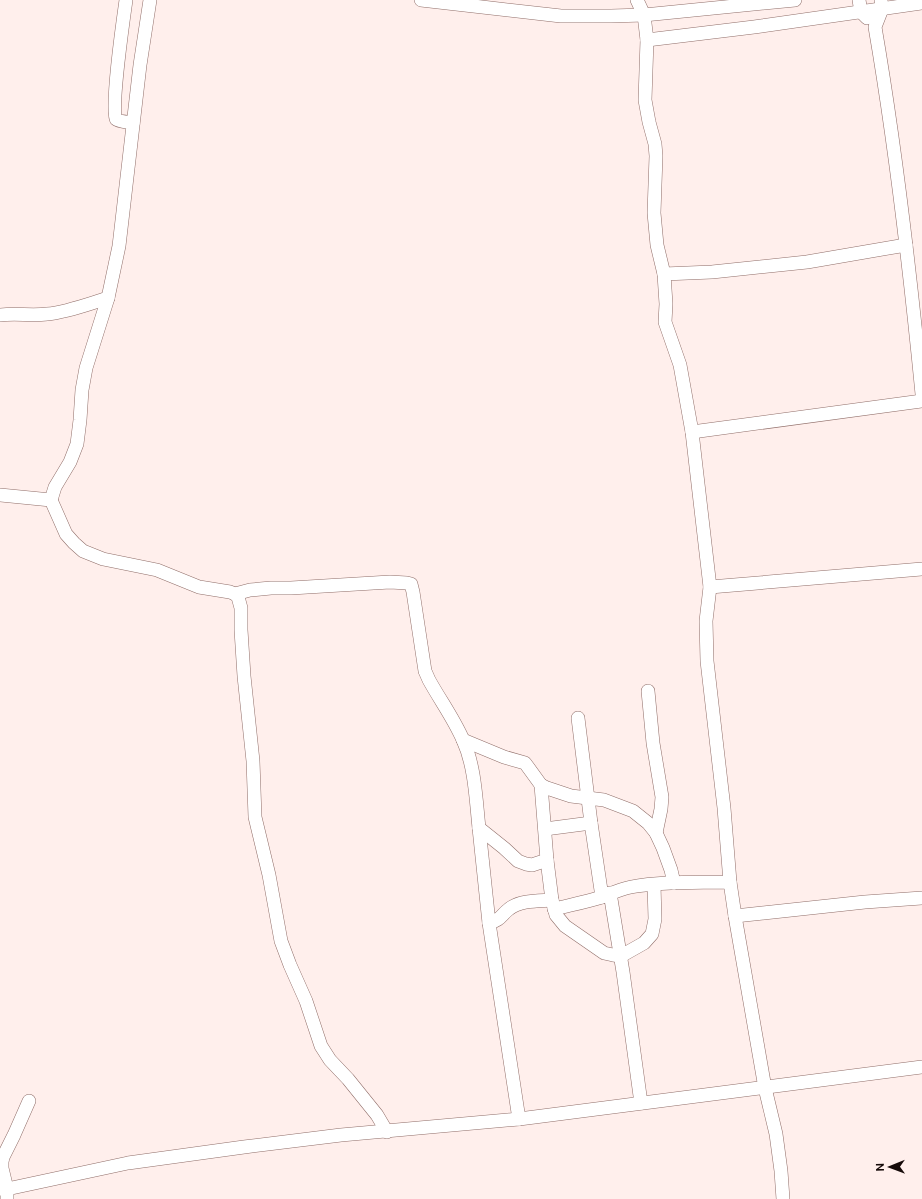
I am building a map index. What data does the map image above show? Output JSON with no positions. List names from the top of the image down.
{
  "north": "left"
}
